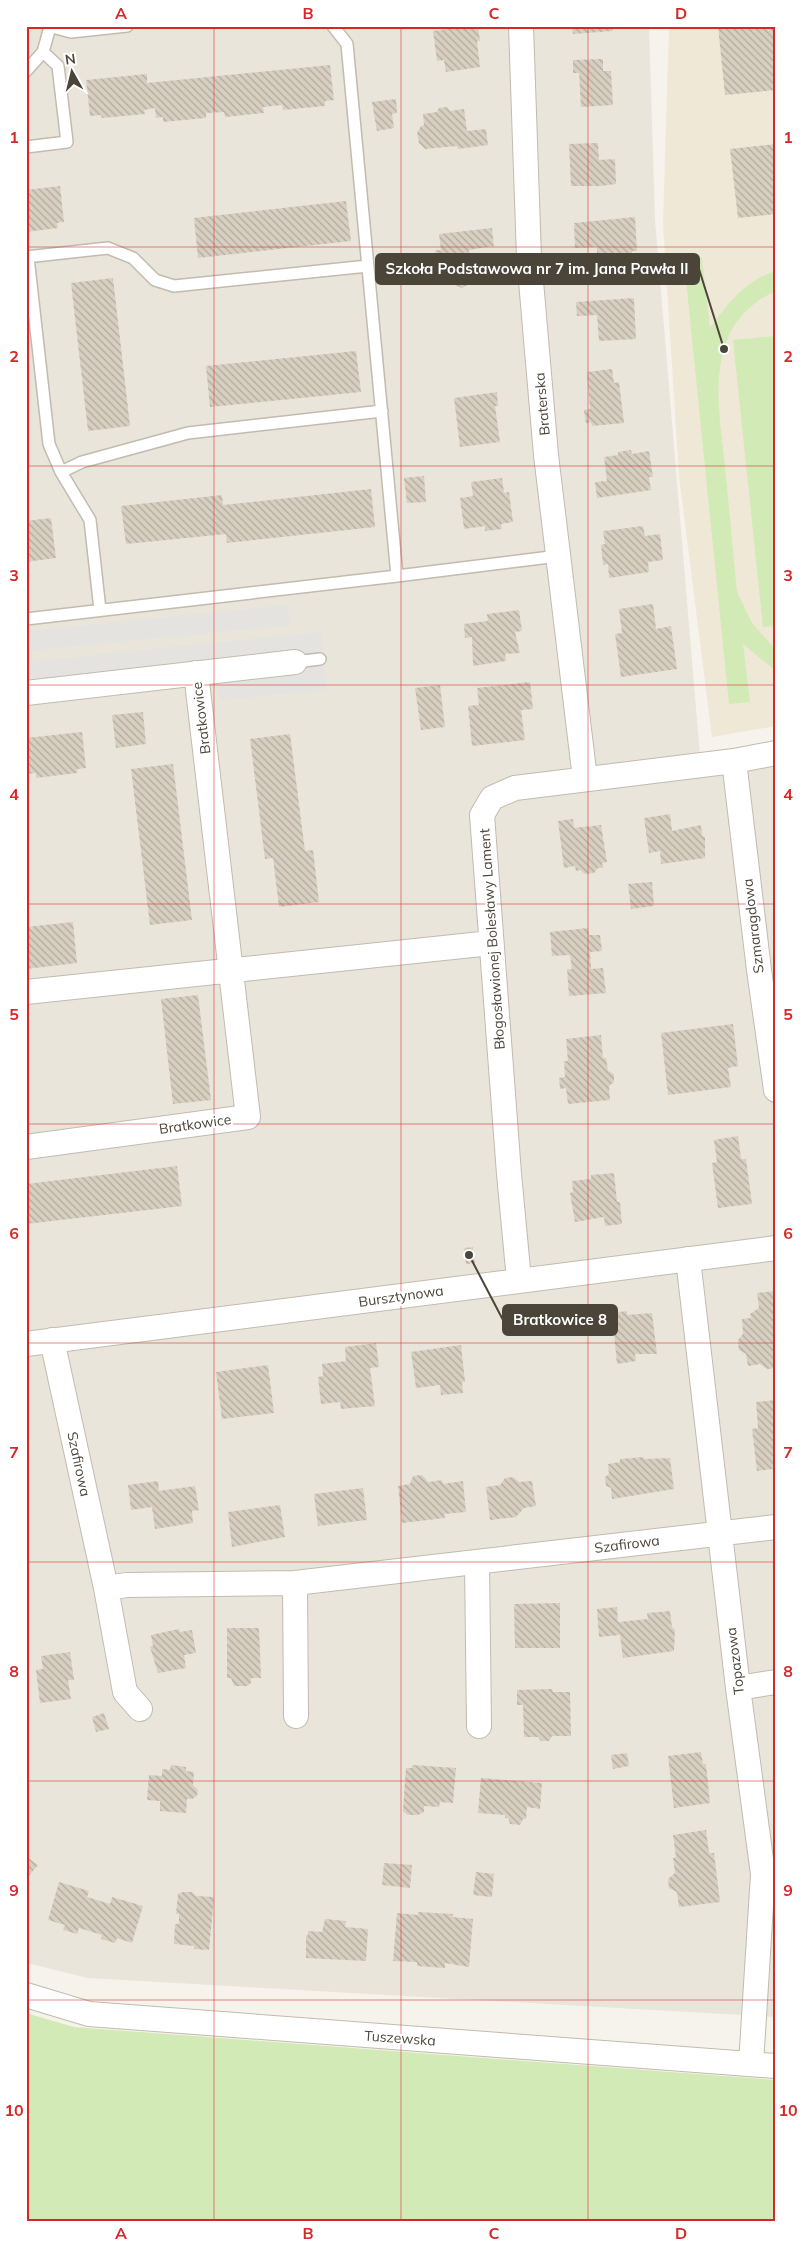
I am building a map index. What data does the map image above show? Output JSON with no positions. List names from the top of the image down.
{
  "streets": {
    "street": [
      "Braterska",
      "Bratkowice",
      "Szmaragdowa",
      "Błogosławionej Bolesławy Lament",
      "Bursztynowa",
      "Szafirowa",
      "Topazowa",
      "Tuszewska"
    ]
  },
  "crossings": [
    ["Braterska", "Błogosławionej Bolesławy Lament"],
    ["Szmaragdowa", "Błogosławionej Bolesławy Lament"],
    ["Błogosławionej Bolesławy Lament", "Bursztynowa"],
    ["Bursztynowa", "Szafirowa"],
    ["Bursztynowa", "Topazowa"],
    ["Szafirowa", "Topazowa"],
    ["Topazowa", "Tuszewska"]
  ],
  "places": ["Szkoła Podstawowa nr 7 im. Jana Pawła II", "Bratkowice 8"],
  "north": "top",
  "grid": {
    "columns": [
      "A",
      "B",
      "C",
      "D"
    ],
    "rows": [
      "1",
      "2",
      "3",
      "4",
      "5",
      "6",
      "7",
      "8",
      "9",
      "10"
    ]
  }
}
